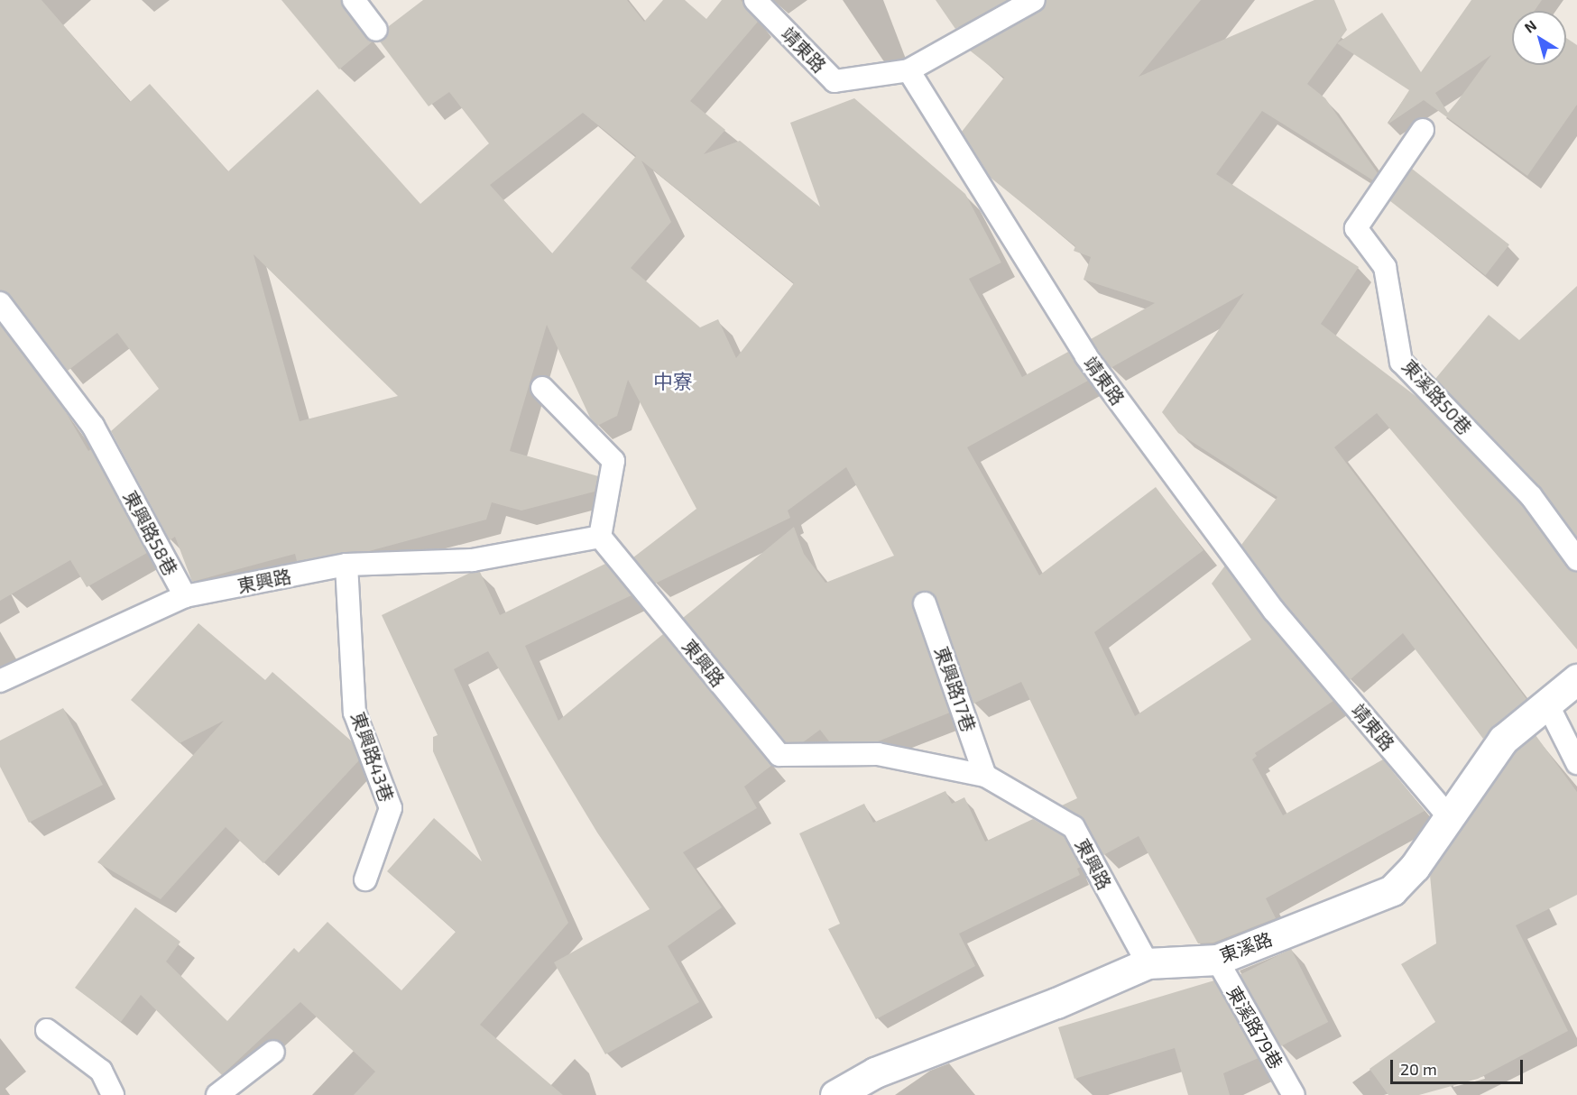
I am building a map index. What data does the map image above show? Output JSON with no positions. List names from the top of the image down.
{
  "streets": {
    "street": ["東溪路"],
    "lane": [
      "靖東路",
      "東溪路50巷",
      "東興路58巷",
      "東興路",
      "東興路17巷",
      "東興路43巷",
      "東溪路79巷"
    ]
  },
  "crossings": [
    ["靖東路", "東溪路"],
    ["東興路58巷", "東興路"],
    ["東興路", "東興路17巷"],
    ["東興路", "東興路43巷"],
    ["東興路", "東溪路"],
    ["東溪路", "東溪路79巷"]
  ],
  "districts": ["中寮"],
  "scale_bar": "20 m",
  "north": "top left"
}
